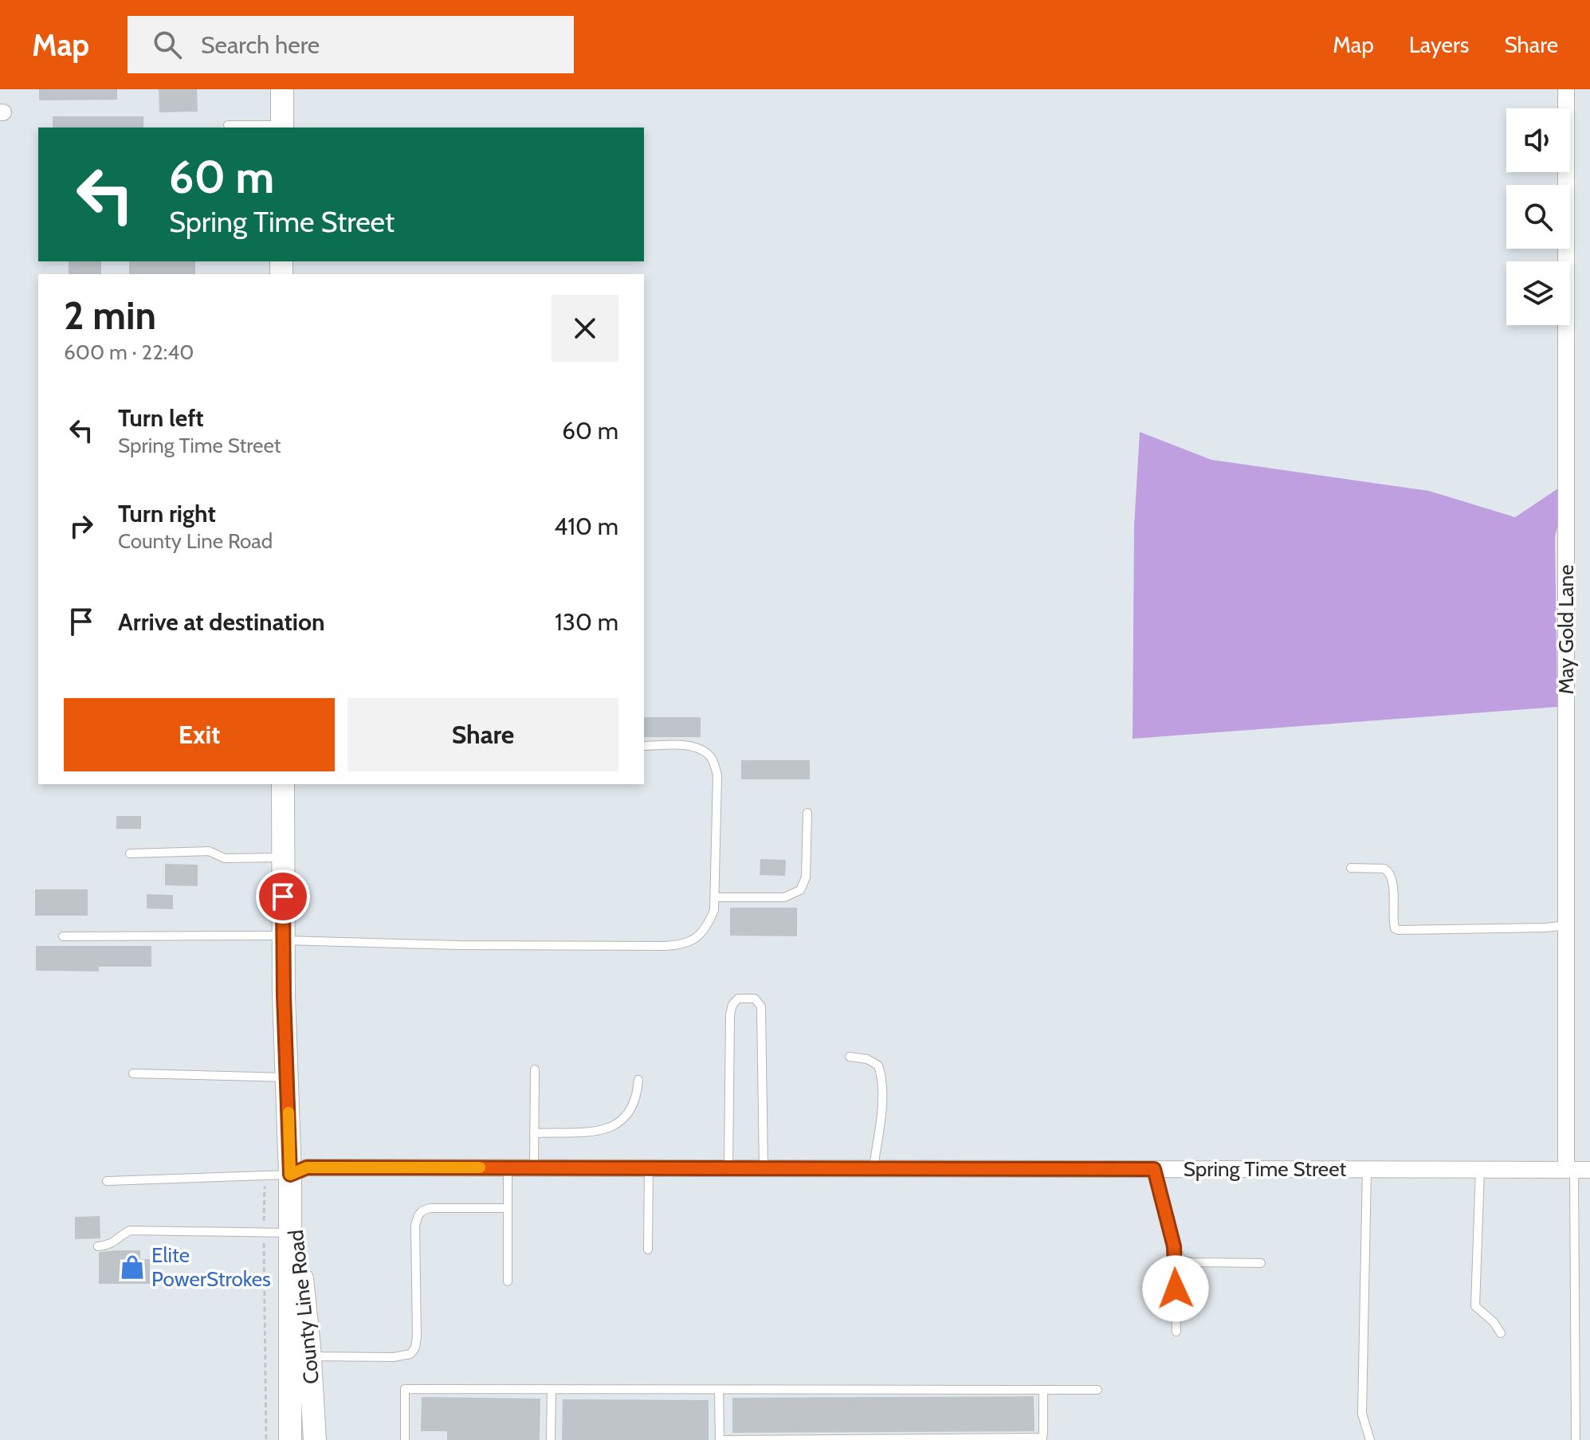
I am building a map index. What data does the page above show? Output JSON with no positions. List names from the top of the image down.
{
  "streets": {
    "main road": ["County Line Road"],
    "street": ["May Gold Lane", "Spring Time Street"]
  },
  "crossings": [
    ["May Gold Lane", "Spring Time Street"],
    ["Spring Time Street", "County Line Road"]
  ],
  "places": {
    "shop": ["Elite PowerStrokes"]
  },
  "page": {
    "header": "Map",
    "search": "Search here",
    "nav": ["Map", "Layers", "Share"],
    "turn": ["60 m", "Spring Time Street"],
    "heading": ["2 min", "600 m · 22:40"],
    "list": [
      {
        "name": "Turn left",
        "note": "Spring Time Street",
        "value": "60 m"
      },
      {
        "name": "Turn right",
        "note": "County Line Road",
        "value": "410 m"
      },
      {
        "name": "Arrive at destination",
        "value": "130 m"
      }
    ],
    "buttons": ["Exit", "Share"]
  }
}
